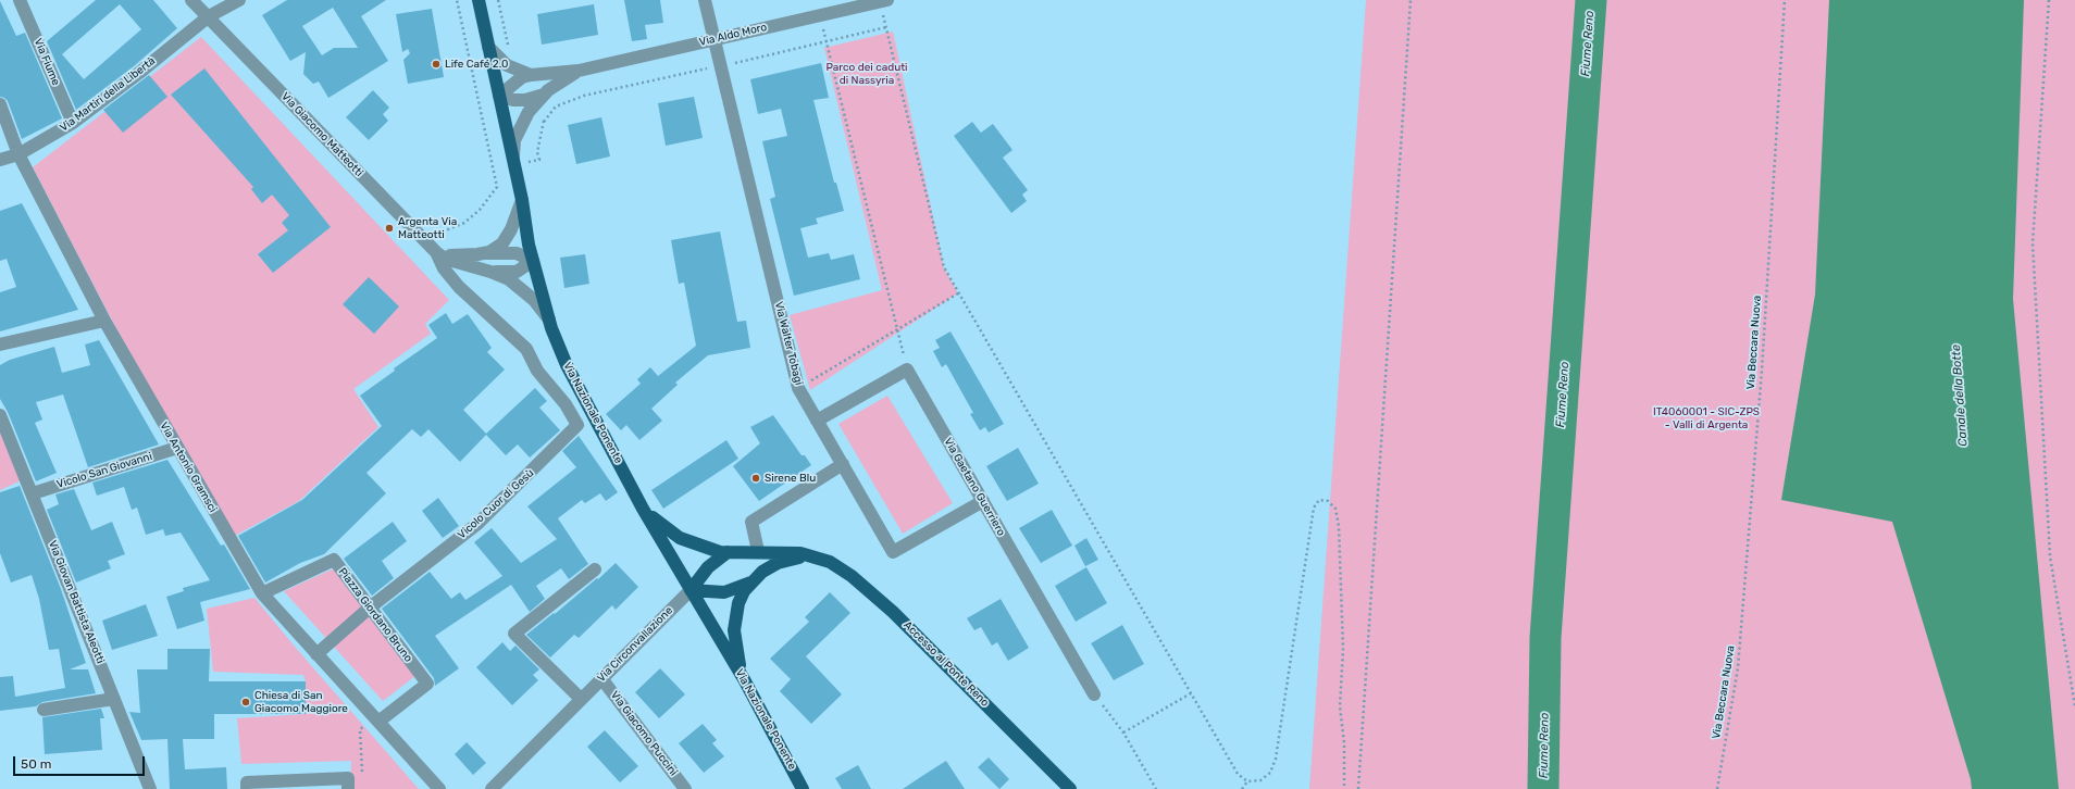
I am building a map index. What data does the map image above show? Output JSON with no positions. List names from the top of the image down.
{
  "streets": {
    "main road": ["Via Nazionale Ponente", "Accesso al Ponte Reno"],
    "street": [
      "Via Aldo Moro",
      "Via Fiume",
      "Via Martiri della Libertà",
      "Via Giacomo Matteotti",
      "Via Walter Tobagi",
      "Via Antonio Gramsci",
      "Vicolo San Giovanni",
      "Via Gaetano Guerriero",
      "Vicolo Cuor di Gesù",
      "Via Giovan Battista Aleotti",
      "Piazza Giordano Bruno",
      "Via Circonvallazione",
      "Via Giacomo Puccini"
    ],
    "path": ["Via Beccara Nuova"]
  },
  "crossings": [
    ["Via Aldo Moro", "Via Walter Tobagi"],
    ["Via Aldo Moro", "Via Nazionale Ponente"],
    ["Via Fiume", "Via Martiri della Libertà"],
    ["Via Martiri della Libertà", "Via Giacomo Matteotti"],
    ["Via Martiri della Libertà", "Via Antonio Gramsci"],
    ["Via Giacomo Matteotti", "Via Nazionale Ponente"],
    ["Via Giacomo Matteotti", "Vicolo Cuor di Gesù"],
    ["Via Walter Tobagi", "Via Gaetano Guerriero"],
    ["Via Nazionale Ponente", "Via Circonvallazione"],
    ["Via Nazionale Ponente", "Accesso al Ponte Reno"],
    ["Via Antonio Gramsci", "Vicolo San Giovanni"],
    ["Via Antonio Gramsci", "Piazza Giordano Bruno"],
    ["Vicolo San Giovanni", "Via Giovan Battista Aleotti"],
    ["Vicolo Cuor di Gesù", "Piazza Giordano Bruno"],
    ["Via Circonvallazione", "Via Giacomo Puccini"]
  ],
  "water": ["Fiume Reno", "Canale della Botte"],
  "parks": ["Parco dei caduti di Nassyria", "IT4060001 - SIC-ZPS - Valli di Argenta"],
  "places": [
    "Life Café 2.0",
    "Argenta Via Matteotti",
    "Sirene Blu",
    "Chiesa di San Giacomo Maggiore"
  ],
  "scale_bar": "50 m"
}
